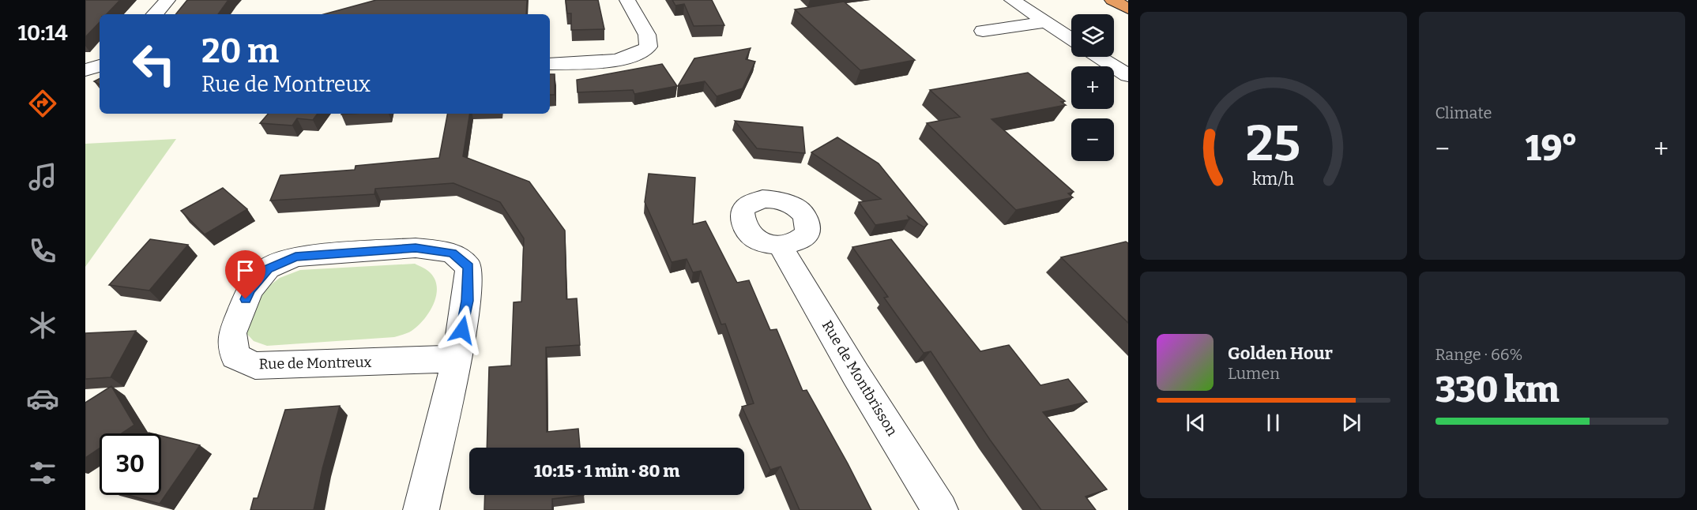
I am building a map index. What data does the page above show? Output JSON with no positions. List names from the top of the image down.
{
  "streets": {
    "street": ["Rue de Montreux", "Rue de Montbrisson"]
  },
  "page": {
    "tabs": "10:14",
    "tile": [
      "Climate",
      ["Range · 66%", "330 km"]
    ],
    "map_buttons": ["+", "−"],
    "turn": ["20 m", "Rue de Montreux"],
    "heat": ["−", "19°", "+"],
    "song": ["Golden Hour", "Lumen"],
    "limit": "30",
    "trip": "10:15 · 1 min · 80 m",
    "gauge": ["25", "km/h"]
  }
}
